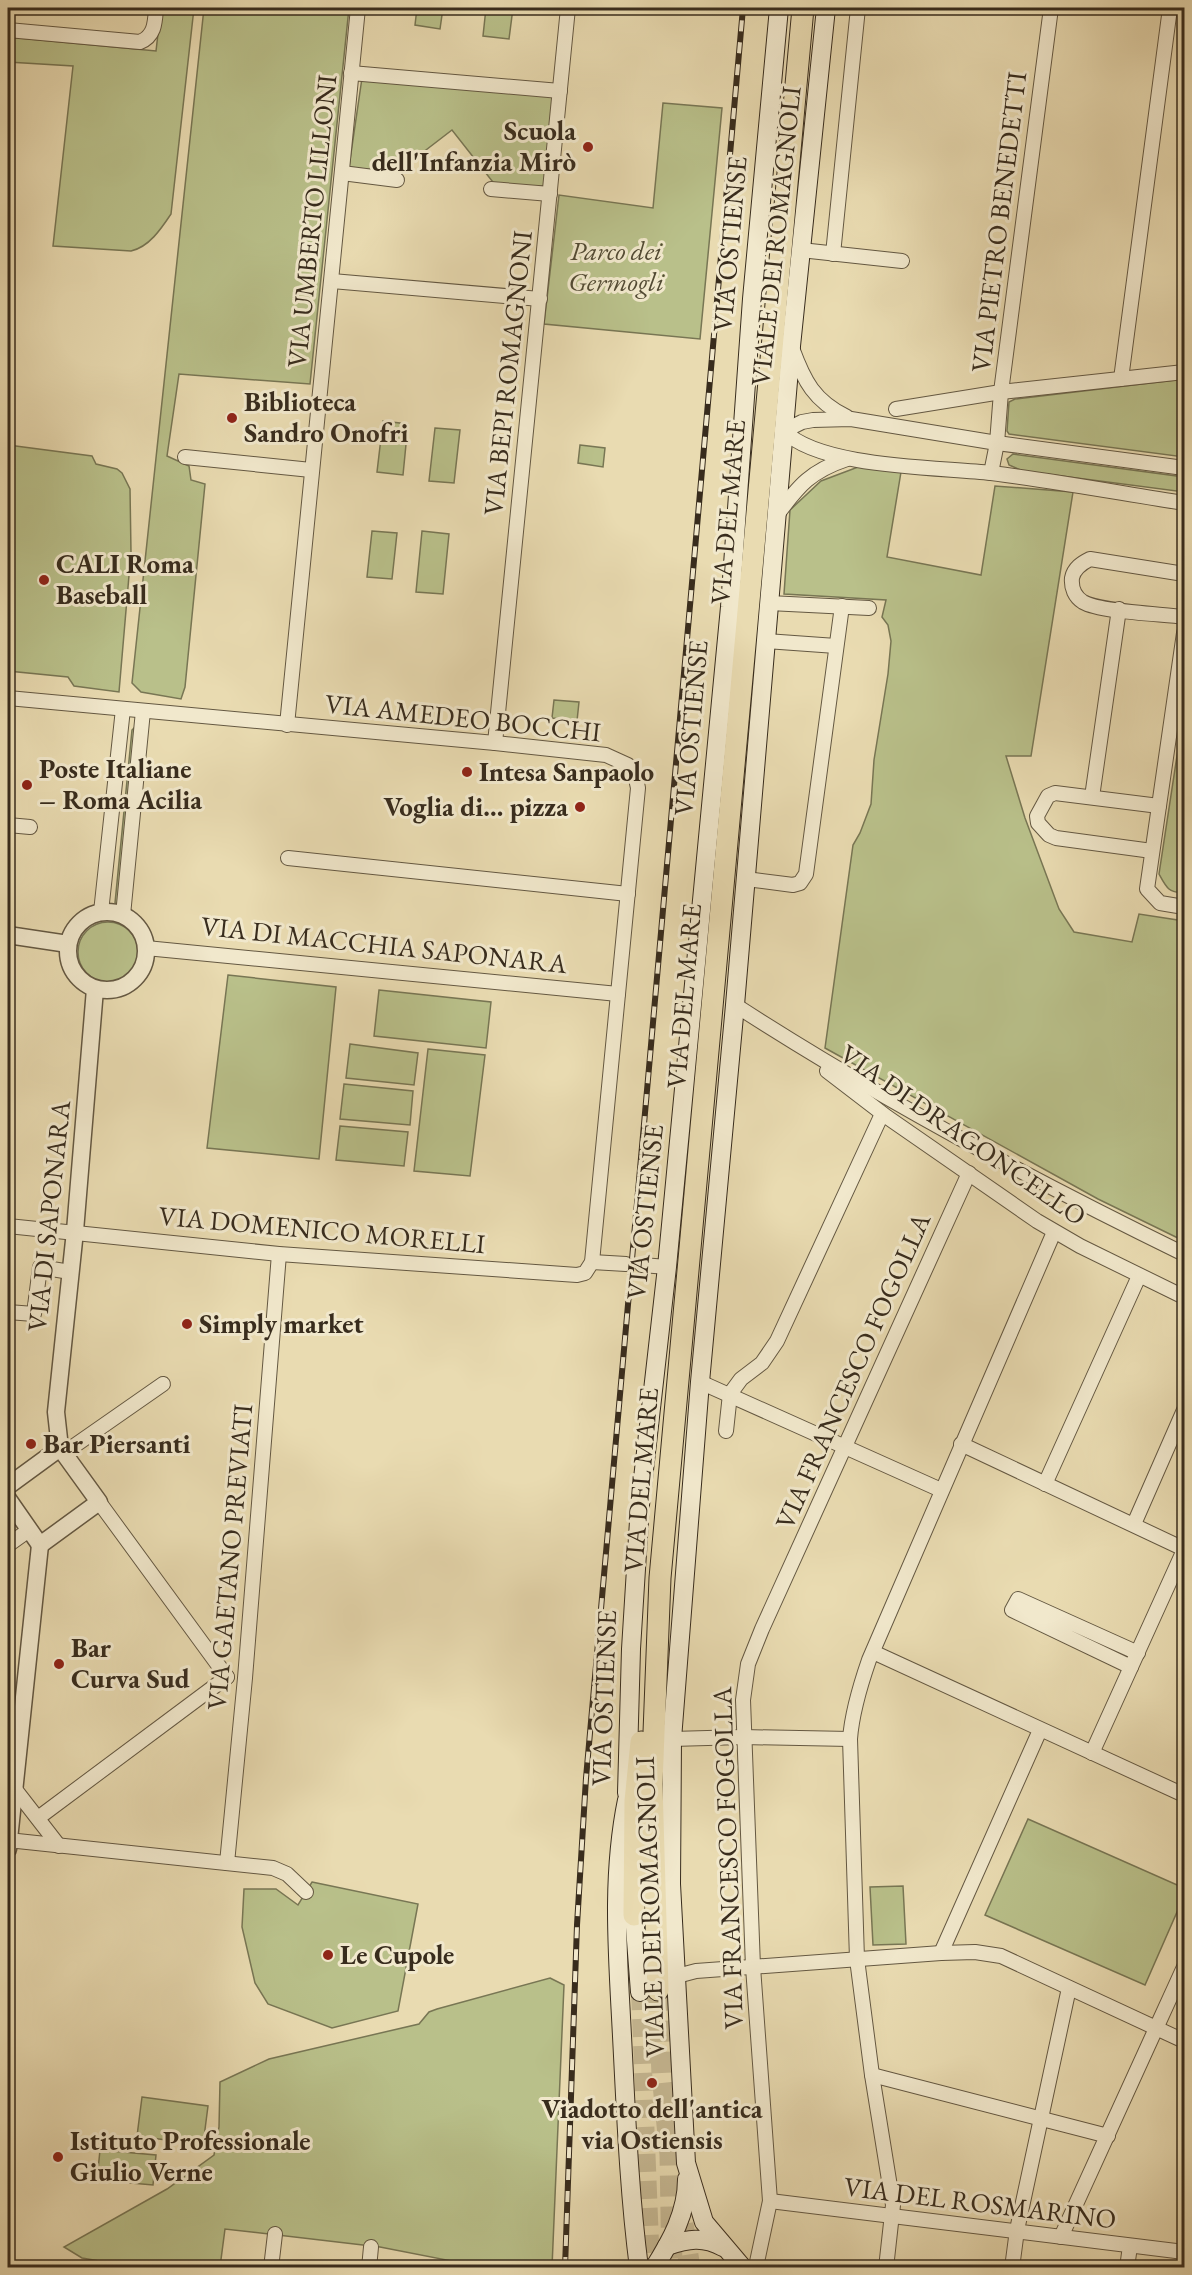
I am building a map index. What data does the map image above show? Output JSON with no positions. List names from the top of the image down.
{
  "streets": {
    "main road": ["VIALE DEI ROMAGNOLI", "VIA OSTIENSE", "VIA DEL MARE"],
    "street": [
      "VIA UMBERTO LILLONI",
      "VIA PIETRO BENEDETTI",
      "VIA BEPI ROMAGNONI",
      "VIA AMEDEO BOCCHI",
      "VIA DI MACCHIA SAPONARA",
      "VIA DI DRAGONCELLO",
      "VIA DI SAPONARA",
      "VIA DOMENICO MORELLI",
      "VIA FRANCESCO FOGOLLA",
      "VIA GAETANO PREVIATI",
      "VIA DEL ROSMARINO"
    ]
  },
  "crossings": [
    ["VIA UMBERTO LILLONI", "VIA AMEDEO BOCCHI"],
    ["VIALE DEI ROMAGNOLI", "VIA DI DRAGONCELLO"],
    ["VIALE DEI ROMAGNOLI", "VIA FRANCESCO FOGOLLA"],
    ["VIA OSTIENSE", "VIA DEL MARE"],
    ["VIA BEPI ROMAGNONI", "VIA AMEDEO BOCCHI"],
    ["VIA AMEDEO BOCCHI", "VIA DI MACCHIA SAPONARA"],
    ["VIA AMEDEO BOCCHI", "VIA DOMENICO MORELLI"],
    ["VIA DI MACCHIA SAPONARA", "VIA DI SAPONARA"],
    ["VIA DI DRAGONCELLO", "VIA FRANCESCO FOGOLLA"],
    ["VIA DI SAPONARA", "VIA DOMENICO MORELLI"],
    ["VIA DOMENICO MORELLI", "VIA GAETANO PREVIATI"],
    ["VIA FRANCESCO FOGOLLA", "VIA DEL ROSMARINO"]
  ],
  "parks": ["Parco dei Germogli"],
  "places": [
    "Scuola dell'Infanzia Mirò",
    "Biblioteca Sandro Onofri",
    "CALI Roma Baseball",
    "Intesa Sanpaolo",
    "Poste Italiane – Roma Acilia",
    "Voglia di… pizza",
    "Simply market",
    "Bar Piersanti",
    "Bar Curva Sud",
    "Le Cupole",
    "Viadotto dell'antica via Ostiensis",
    "Istituto Professionale Giulio Verne"
  ]
}
